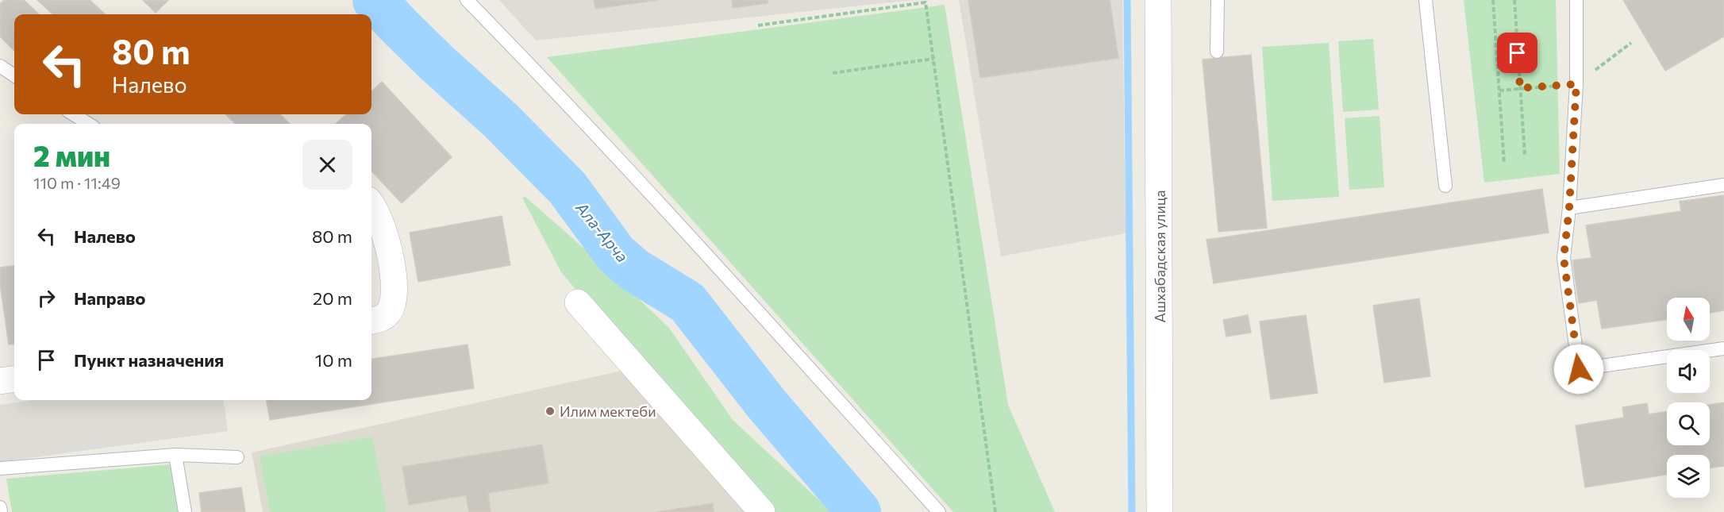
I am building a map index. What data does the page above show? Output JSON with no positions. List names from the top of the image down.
{
  "streets": {
    "street": ["Ашхабадская улица"]
  },
  "water": ["Ала-Арча"],
  "places": ["Илим мектеби"],
  "north": "top",
  "page": {
    "turn": ["80 m", "Налево"],
    "heading": ["2 мин", "110 m · 11:49"],
    "list": [
      {
        "name": "Налево",
        "value": "80 m"
      },
      {
        "name": "Направо",
        "value": "20 m"
      },
      {
        "name": "Пункт назначения",
        "value": "10 m"
      }
    ]
  }
}
